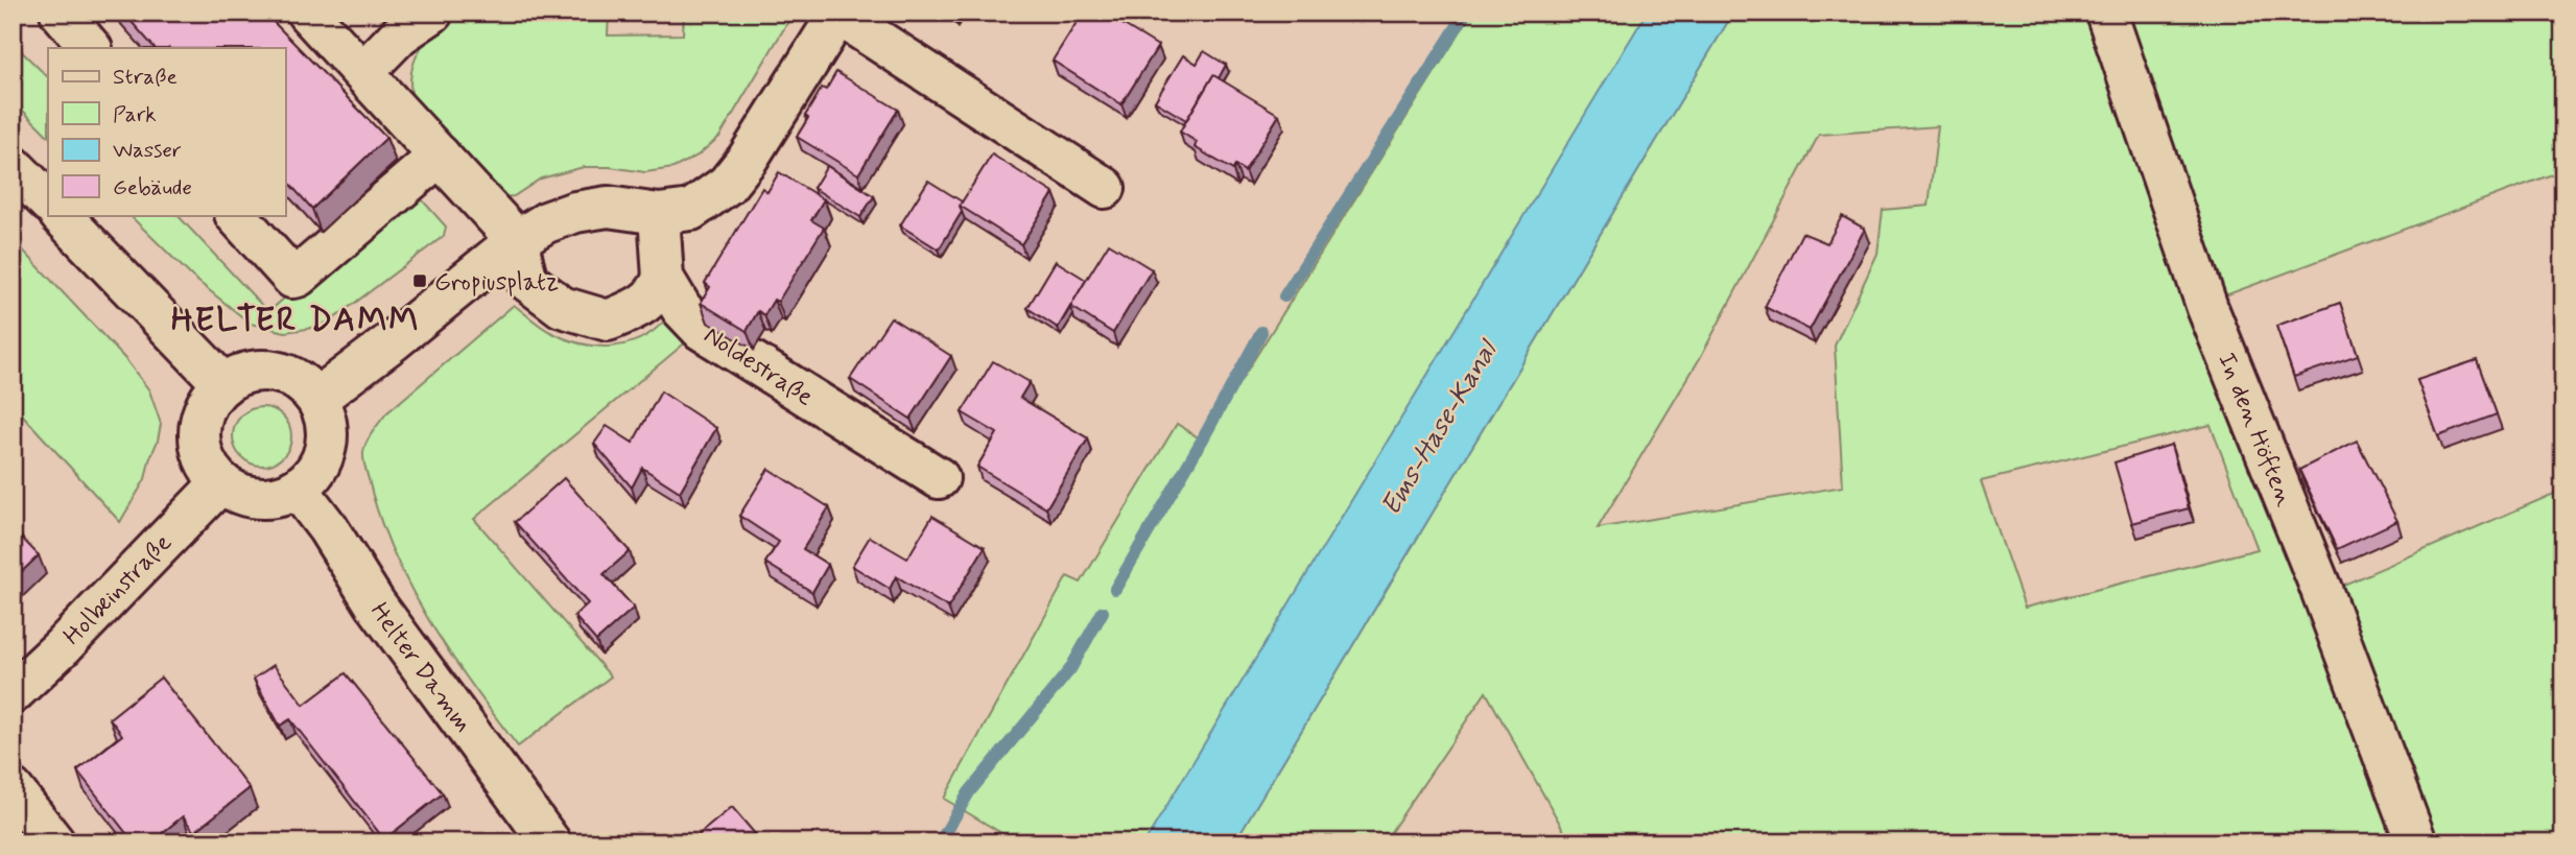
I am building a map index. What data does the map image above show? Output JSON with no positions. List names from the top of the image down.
{
  "streets": {
    "street": [
      "Noldestraße",
      "In den Höften",
      "Holbeinstraße",
      "Helter Damm"
    ]
  },
  "crossings": [
    ["Holbeinstraße", "Helter Damm"]
  ],
  "districts": ["HELTER DAMM"],
  "water": ["Ems-Hase-Kanal"],
  "places": {
    "transit": ["Gropiusplatz"]
  },
  "legend": [
    "Straße",
    "Park",
    "Wasser",
    "Gebäude"
  ]
}
